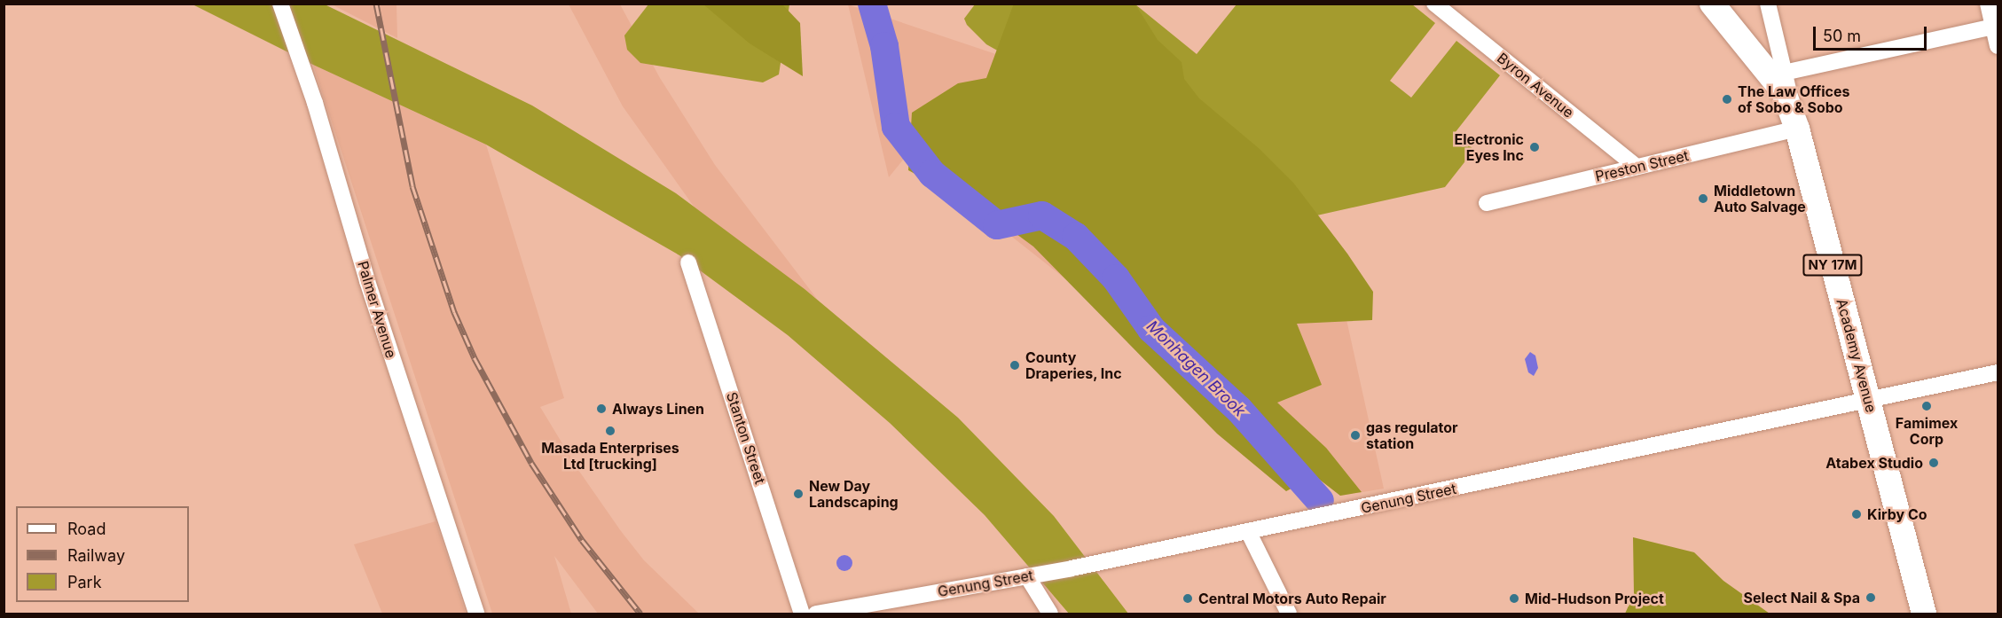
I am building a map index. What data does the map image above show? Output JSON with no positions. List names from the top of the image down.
{
  "streets": {
    "main road": ["NY 17M", "Academy Avenue"],
    "street": [
      "Byron Avenue",
      "Preston Street",
      "Palmer Avenue",
      "Stanton Street",
      "Genung Street"
    ]
  },
  "crossings": [
    ["Byron Avenue", "Preston Street"],
    ["Preston Street", "NY 17M"],
    ["Preston Street", "Academy Avenue"],
    ["NY 17M", "Academy Avenue"],
    ["Academy Avenue", "Genung Street"]
  ],
  "water": ["Monhagen Brook"],
  "places": [
    "The Law Offices of Sobo & Sobo",
    "Electronic Eyes Inc",
    "Middletown Auto Salvage",
    "County Draperies, Inc",
    "Famimex Corp",
    "Always Linen",
    "Masada Enterprises Ltd [trucking]",
    "gas regulator station",
    "Atabex Studio",
    "New Day Landscaping",
    "Kirby Co",
    "Select Nail & Spa",
    "Central Motors Auto Repair",
    "Mid-Hudson Project"
  ],
  "legend": ["Road", "Railway", "Park"],
  "scale_bar": "50 m"
}
